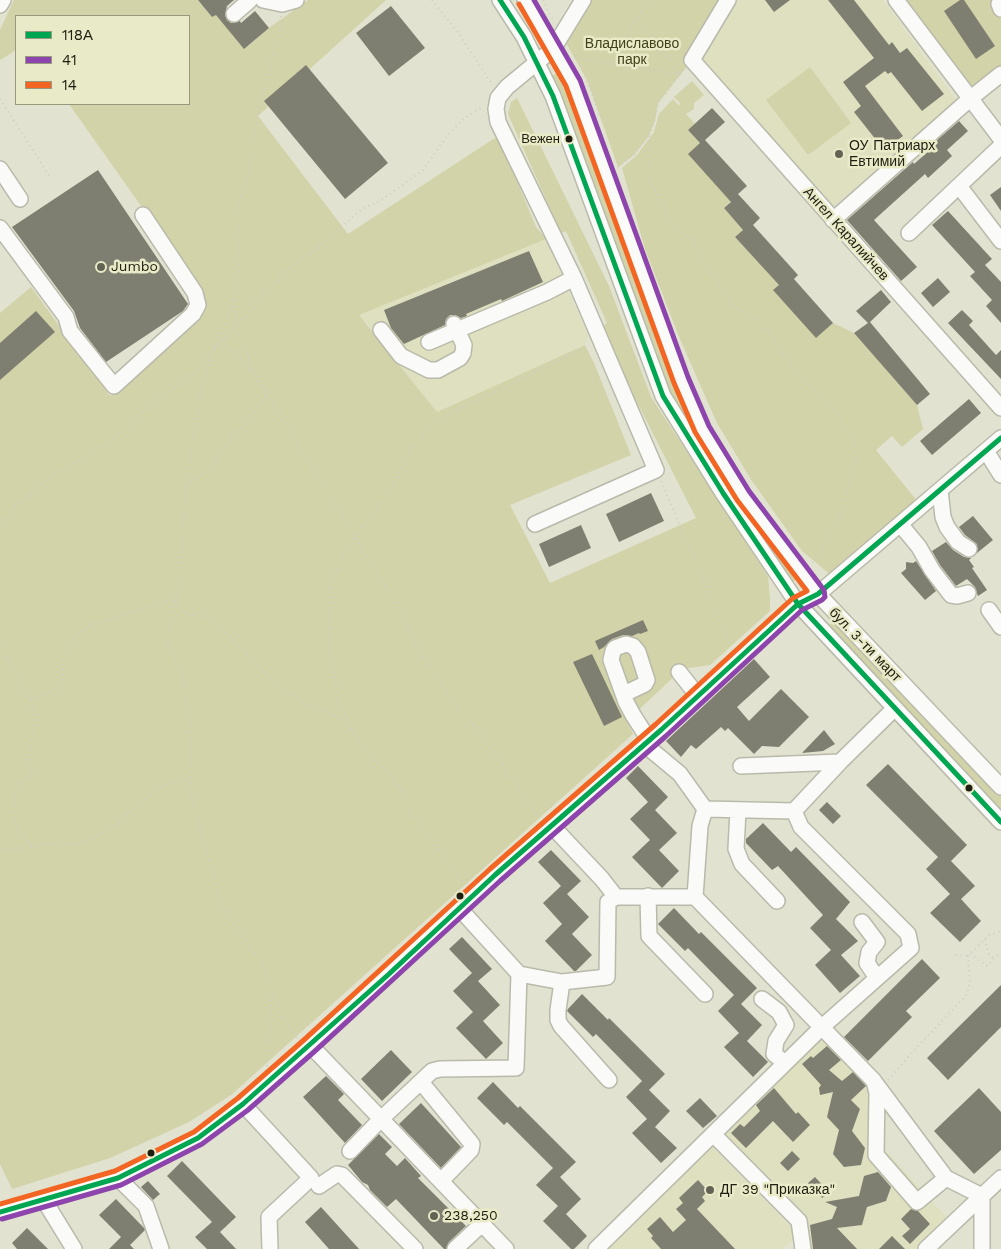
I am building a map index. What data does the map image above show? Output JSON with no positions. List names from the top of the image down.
{
  "streets": {
    "street": ["Ангел Каралийчев", "бул. 3-ти март"]
  },
  "parks": ["Владиславово парк"],
  "places": [
    "Вежен",
    "ОУ Патриарх Евтимий",
    "Jumbo",
    "ДГ 39 \"Приказка\"",
    "238,250"
  ],
  "lines": ["transit line 118А", "transit line 41", "transit line 14"],
  "legend": ["118А", "41", "14"]
}
